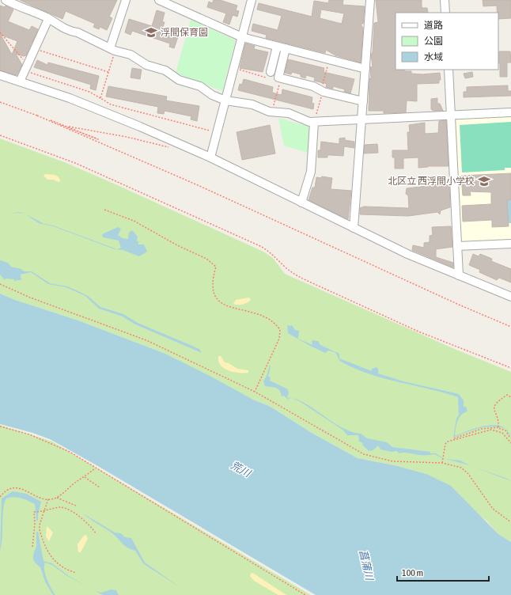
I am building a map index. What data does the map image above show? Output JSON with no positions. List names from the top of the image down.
{
  "water": ["荒川", "菖蒲川"],
  "places": {
    "school or university": ["浮間保育園", "北区立 西浮間小学校"]
  },
  "legend": ["道路", "公園", "水域"],
  "scale_bar": "100 m"
}
